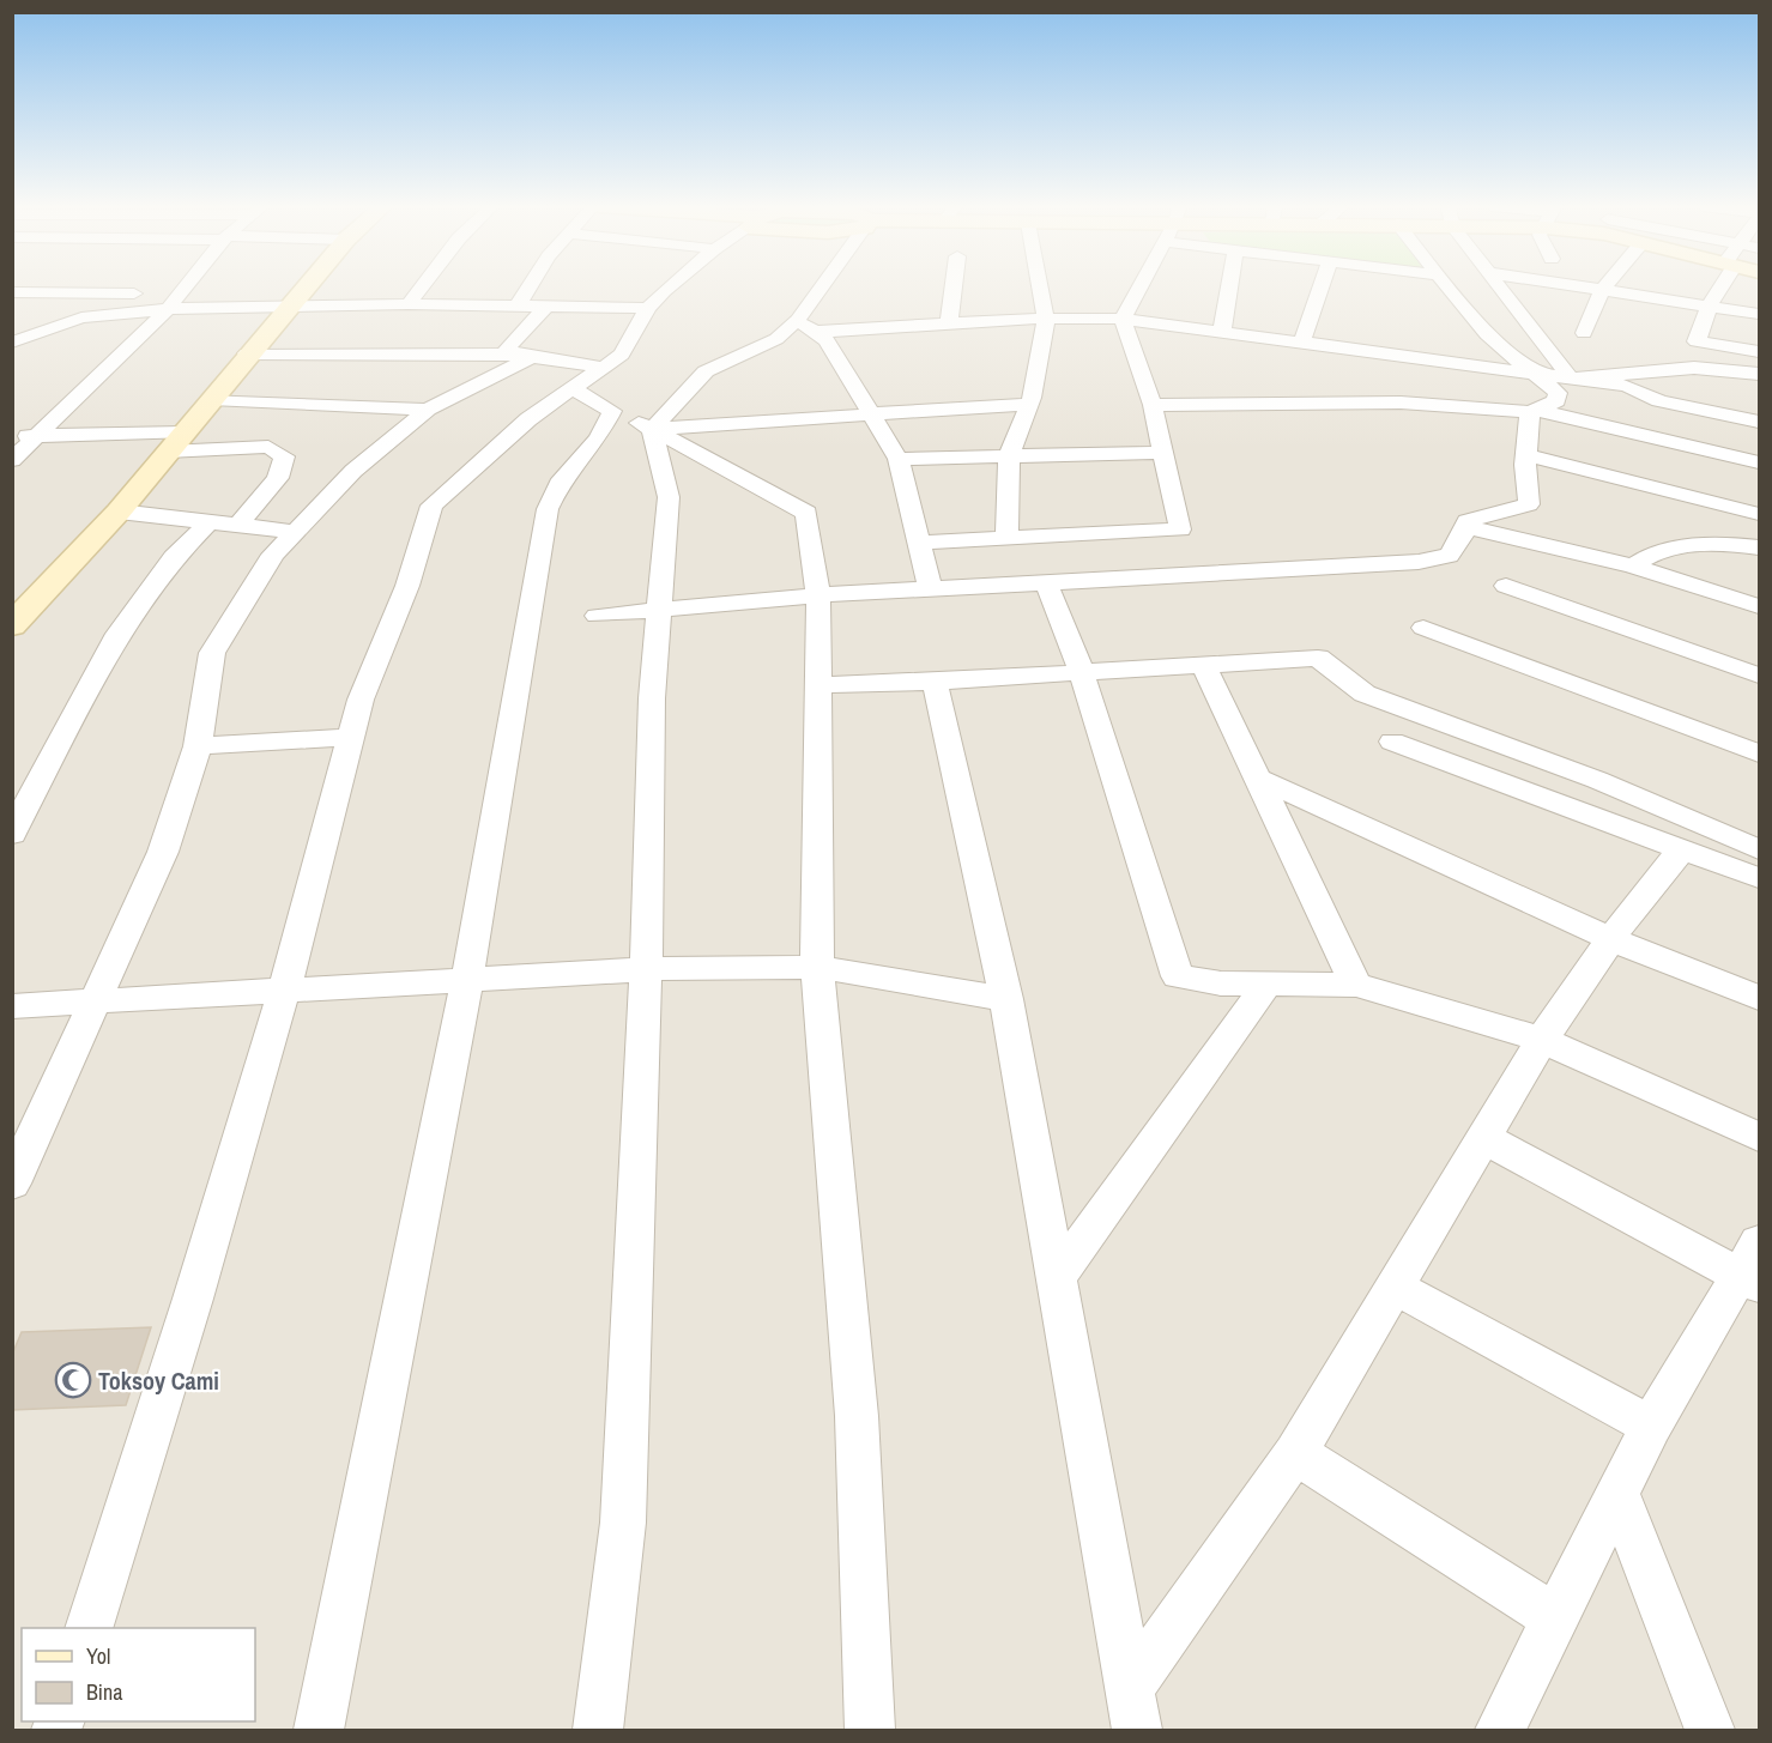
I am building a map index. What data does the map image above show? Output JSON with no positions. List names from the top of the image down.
{
  "places": {
    "mosque": ["Toksoy Cami"]
  },
  "legend": ["Yol", "Bina"]
}
